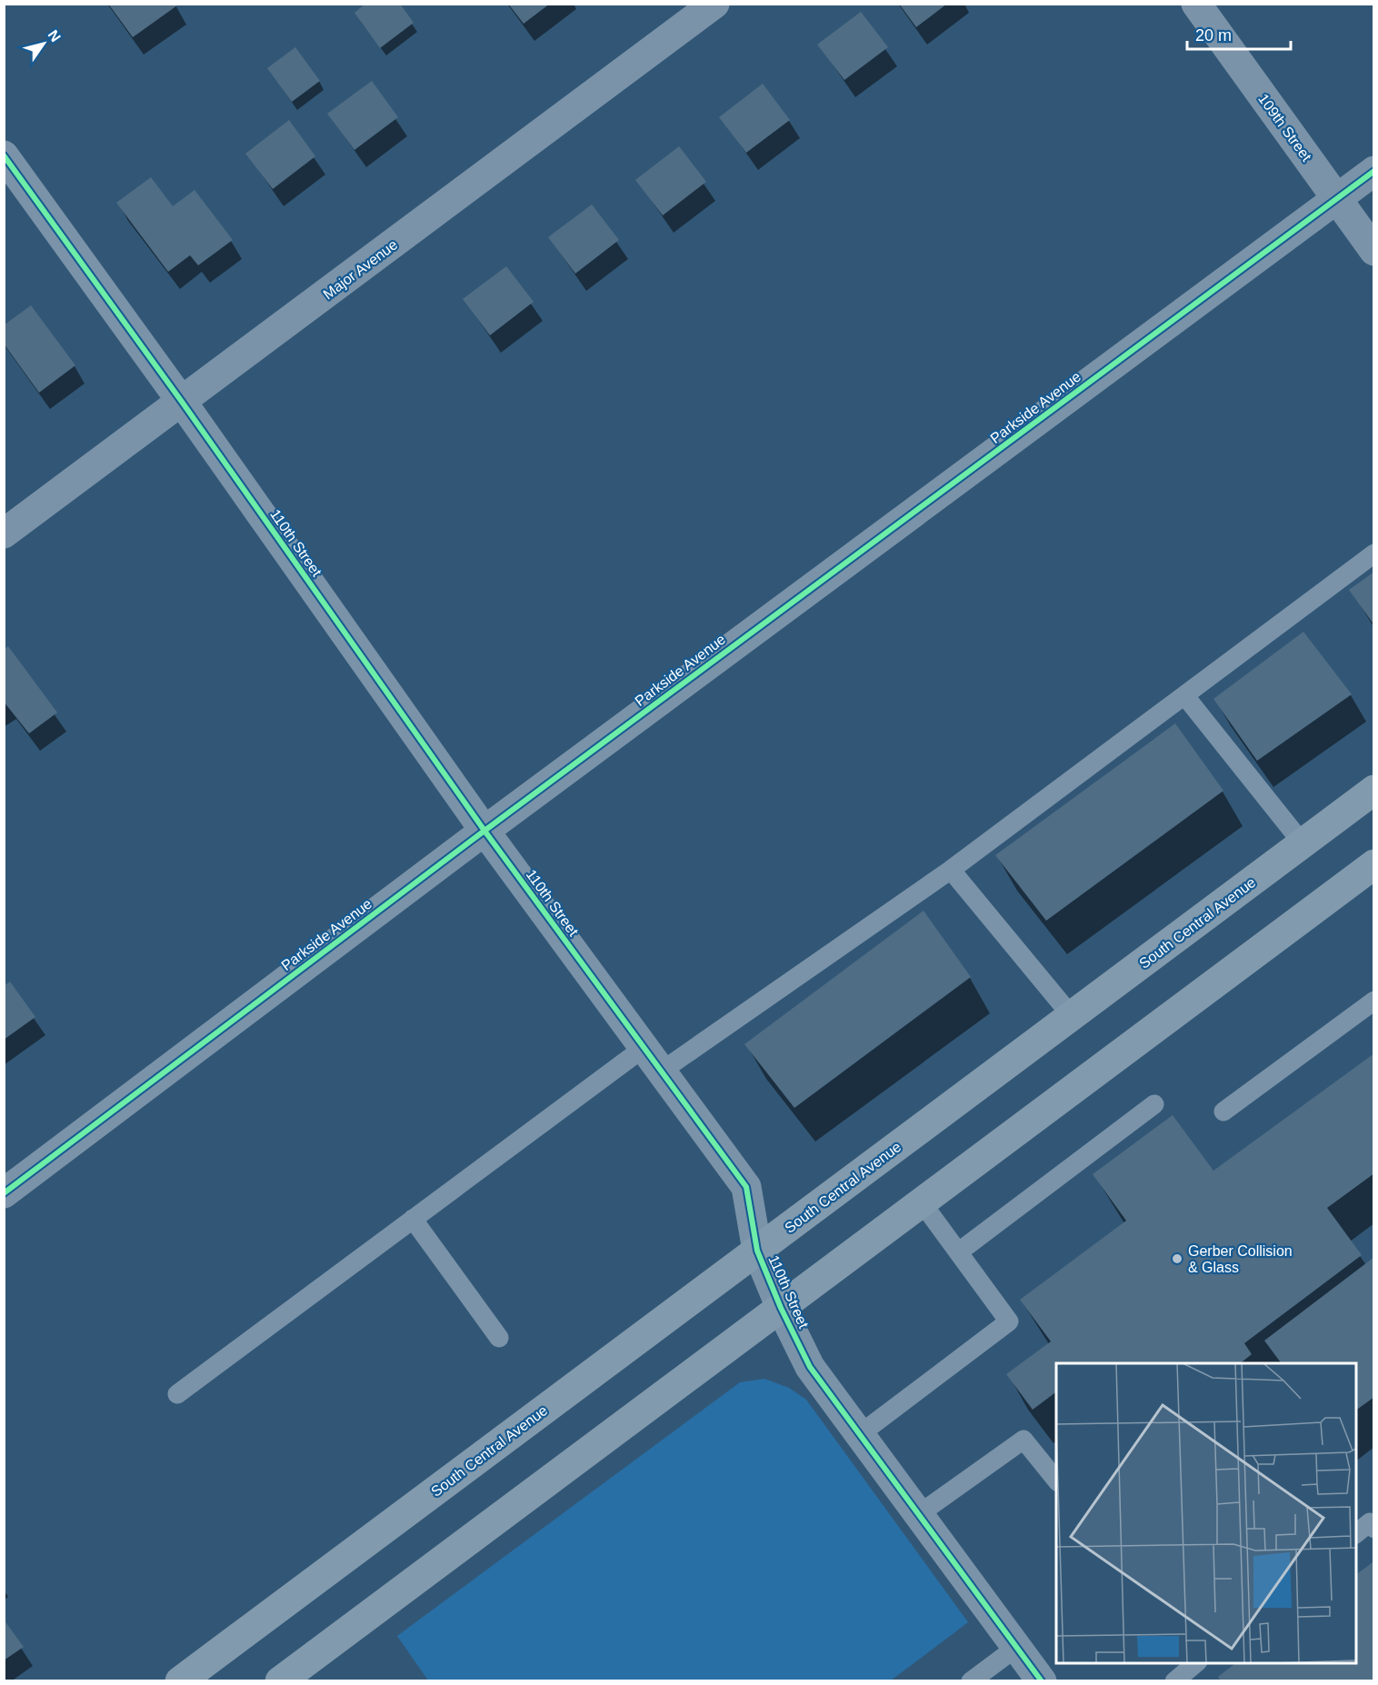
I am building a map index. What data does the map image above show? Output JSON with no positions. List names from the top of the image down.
{
  "streets": {
    "street": [
      "109th Street",
      "Major Avenue",
      "Parkside Avenue",
      "110th Street",
      "South Central Avenue"
    ]
  },
  "crossings": [
    ["109th Street", "Parkside Avenue"],
    ["Major Avenue", "110th Street"],
    ["Parkside Avenue", "110th Street"],
    ["110th Street", "South Central Avenue"]
  ],
  "places": ["Gerber Collision & Glass"],
  "scale_bar": "20 m",
  "north": "top right"
}
